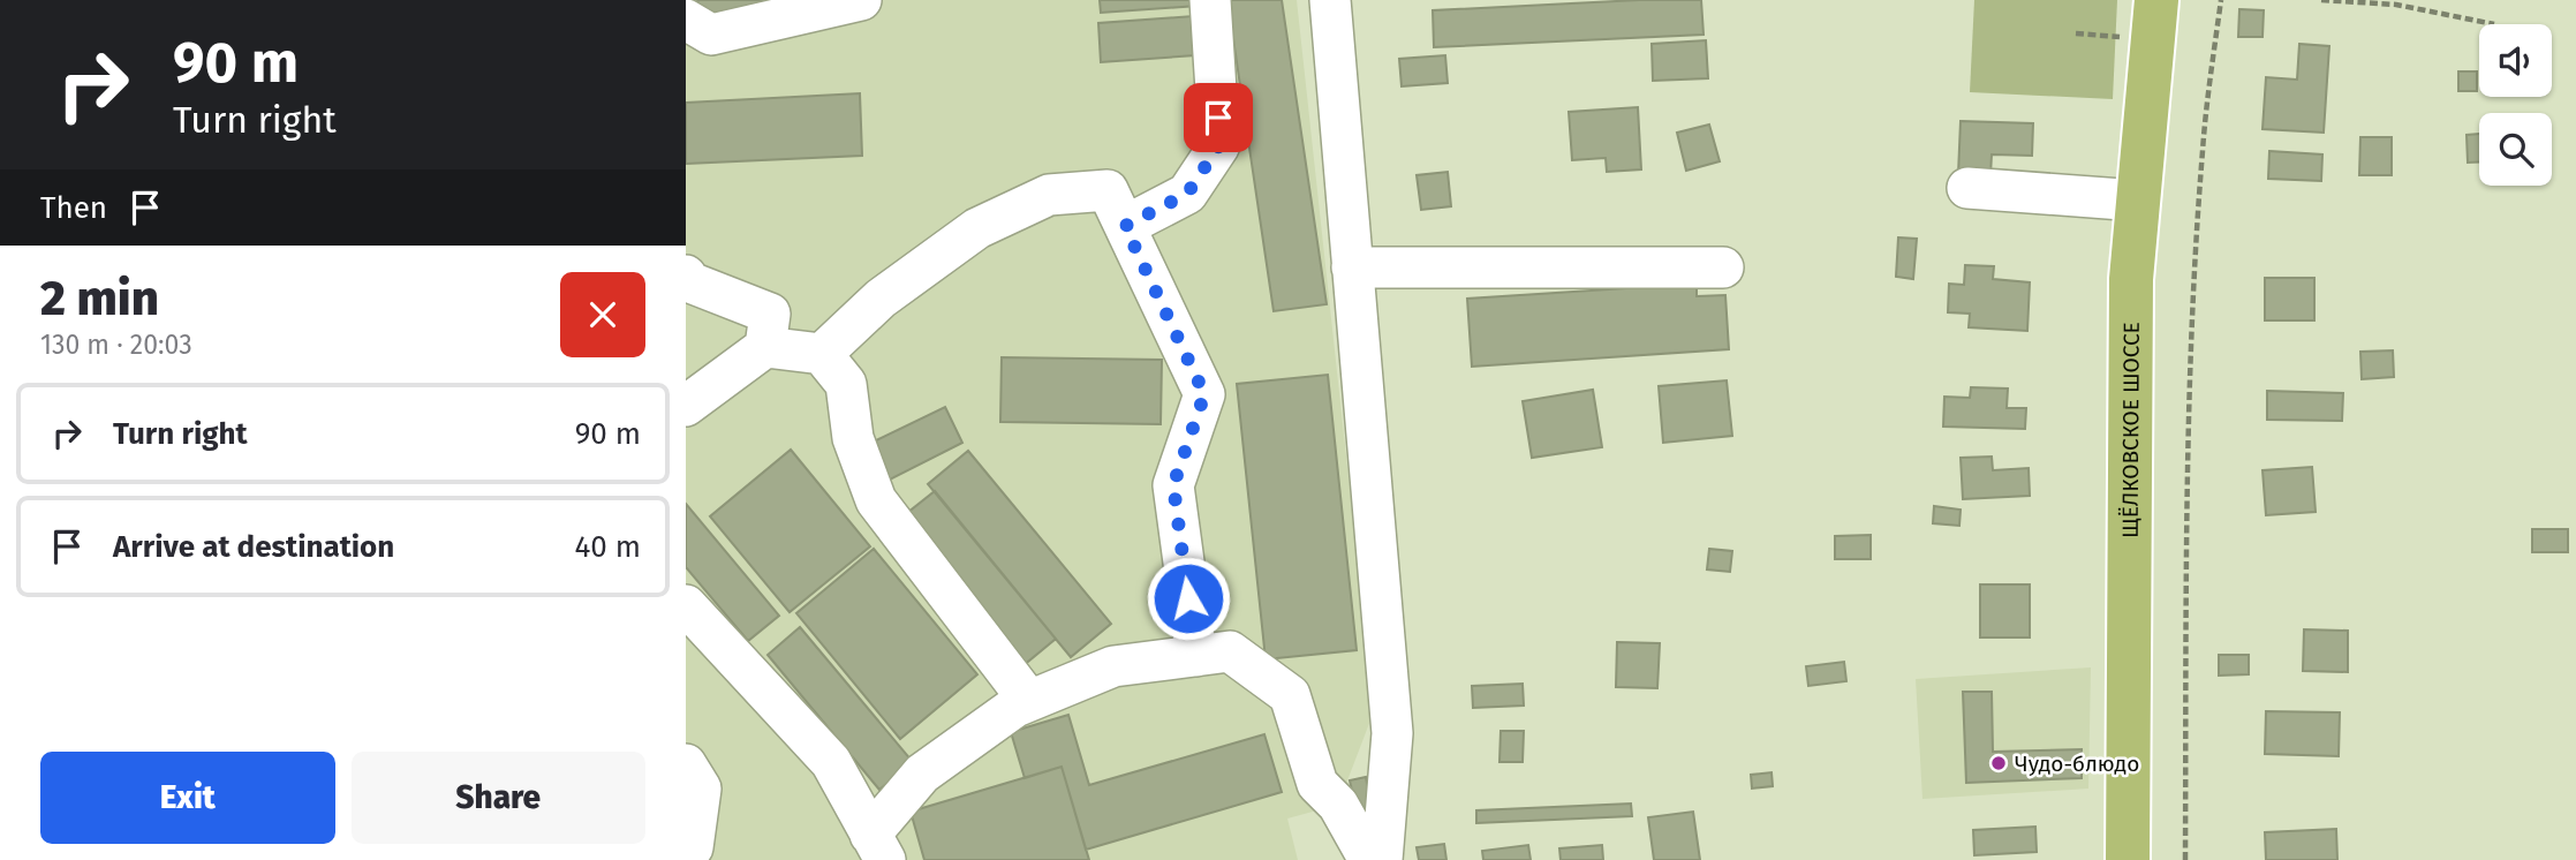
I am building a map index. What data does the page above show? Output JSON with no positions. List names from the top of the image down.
{
  "streets": {
    "main road": ["ЩЁЛКОВСКОЕ ШОССЕ"]
  },
  "places": ["Чудо-блюдо"],
  "page": {
    "turn": ["90 m", "Turn right"],
    "then": "Then",
    "heading": ["2 min", "130 m · 20:03"],
    "list": [
      {
        "name": "Turn right",
        "value": "90 m"
      },
      {
        "name": "Arrive at destination",
        "value": "40 m"
      }
    ],
    "buttons": ["Exit", "Share"]
  }
}
